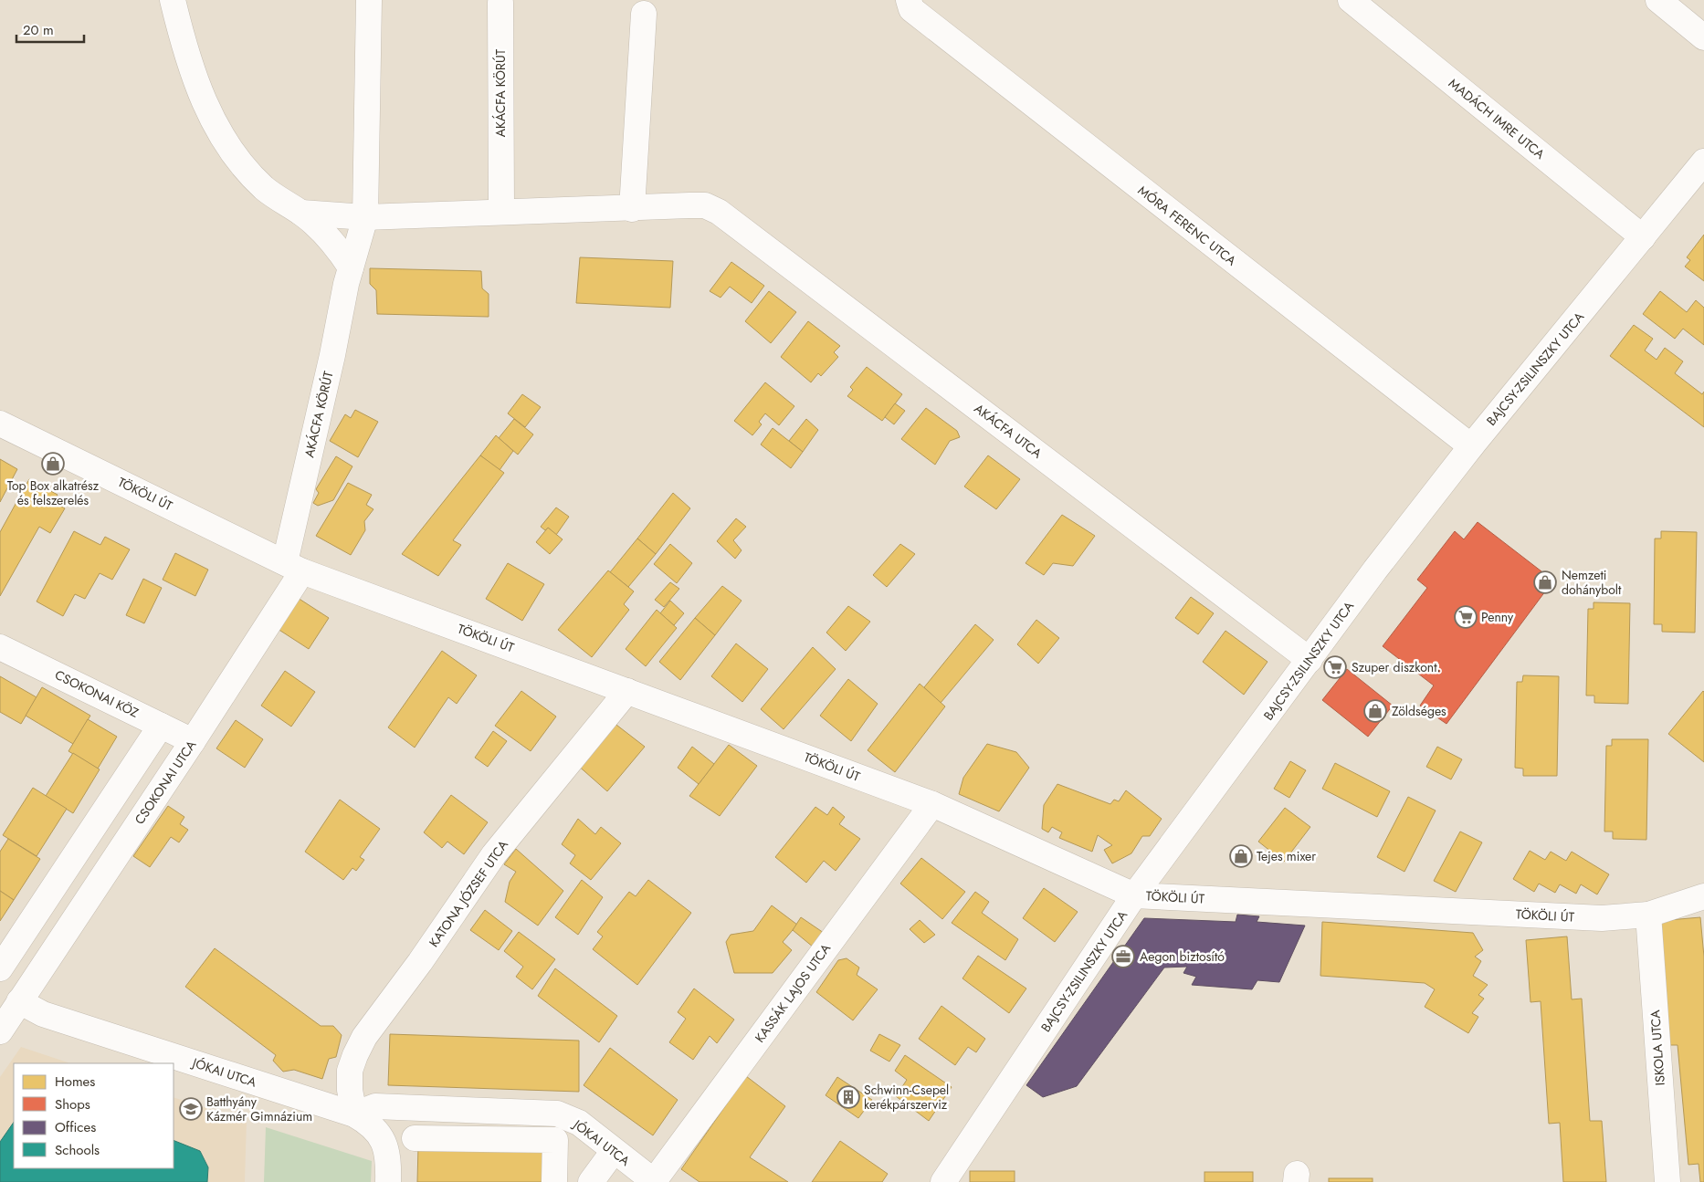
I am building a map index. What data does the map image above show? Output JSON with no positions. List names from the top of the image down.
{
  "streets": {
    "street": [
      "AKÁCFA KÖRÚT",
      "MADÁCH IMRE UTCA",
      "MÓRA FERENC UTCA",
      "BAJCSY-ZSILINSZKY UTCA",
      "AKÁCFA UTCA",
      "TÖKÖLI ÚT",
      "CSOKONAI KÖZ",
      "CSOKONAI UTCA",
      "KATONA JÓZSEF UTCA",
      "KASSÁK LAJOS UTCA",
      "ISKOLA UTCA",
      "JÓKAI UTCA"
    ]
  },
  "crossings": [
    ["AKÁCFA KÖRÚT", "TÖKÖLI ÚT"],
    ["AKÁCFA KÖRÚT", "CSOKONAI UTCA"],
    ["MADÁCH IMRE UTCA", "BAJCSY-ZSILINSZKY UTCA"],
    ["MÓRA FERENC UTCA", "BAJCSY-ZSILINSZKY UTCA"],
    ["BAJCSY-ZSILINSZKY UTCA", "AKÁCFA UTCA"],
    ["BAJCSY-ZSILINSZKY UTCA", "TÖKÖLI ÚT"],
    ["TÖKÖLI ÚT", "CSOKONAI UTCA"],
    ["TÖKÖLI ÚT", "KATONA JÓZSEF UTCA"],
    ["TÖKÖLI ÚT", "KASSÁK LAJOS UTCA"],
    ["TÖKÖLI ÚT", "ISKOLA UTCA"],
    ["CSOKONAI KÖZ", "CSOKONAI UTCA"],
    ["CSOKONAI UTCA", "JÓKAI UTCA"],
    ["KATONA JÓZSEF UTCA", "JÓKAI UTCA"],
    ["KASSÁK LAJOS UTCA", "JÓKAI UTCA"]
  ],
  "places": {
    "shop": [
      "Top Box alkatrész és felszerelés",
      "Nemzeti dohánybolt",
      "Zöldséges",
      "Tejes mixer"
    ],
    "supermarket": ["Penny", "Szuper diszkont."],
    "office": ["Aegon biztosító"],
    "building": ["Schwinn-Csepel kerékpárszerviz"],
    "school or university": ["Batthyány Kázmér Gimnázium"]
  },
  "legend": [
    "Homes",
    "Shops",
    "Offices",
    "Schools"
  ],
  "scale_bar": "20 m"
}
